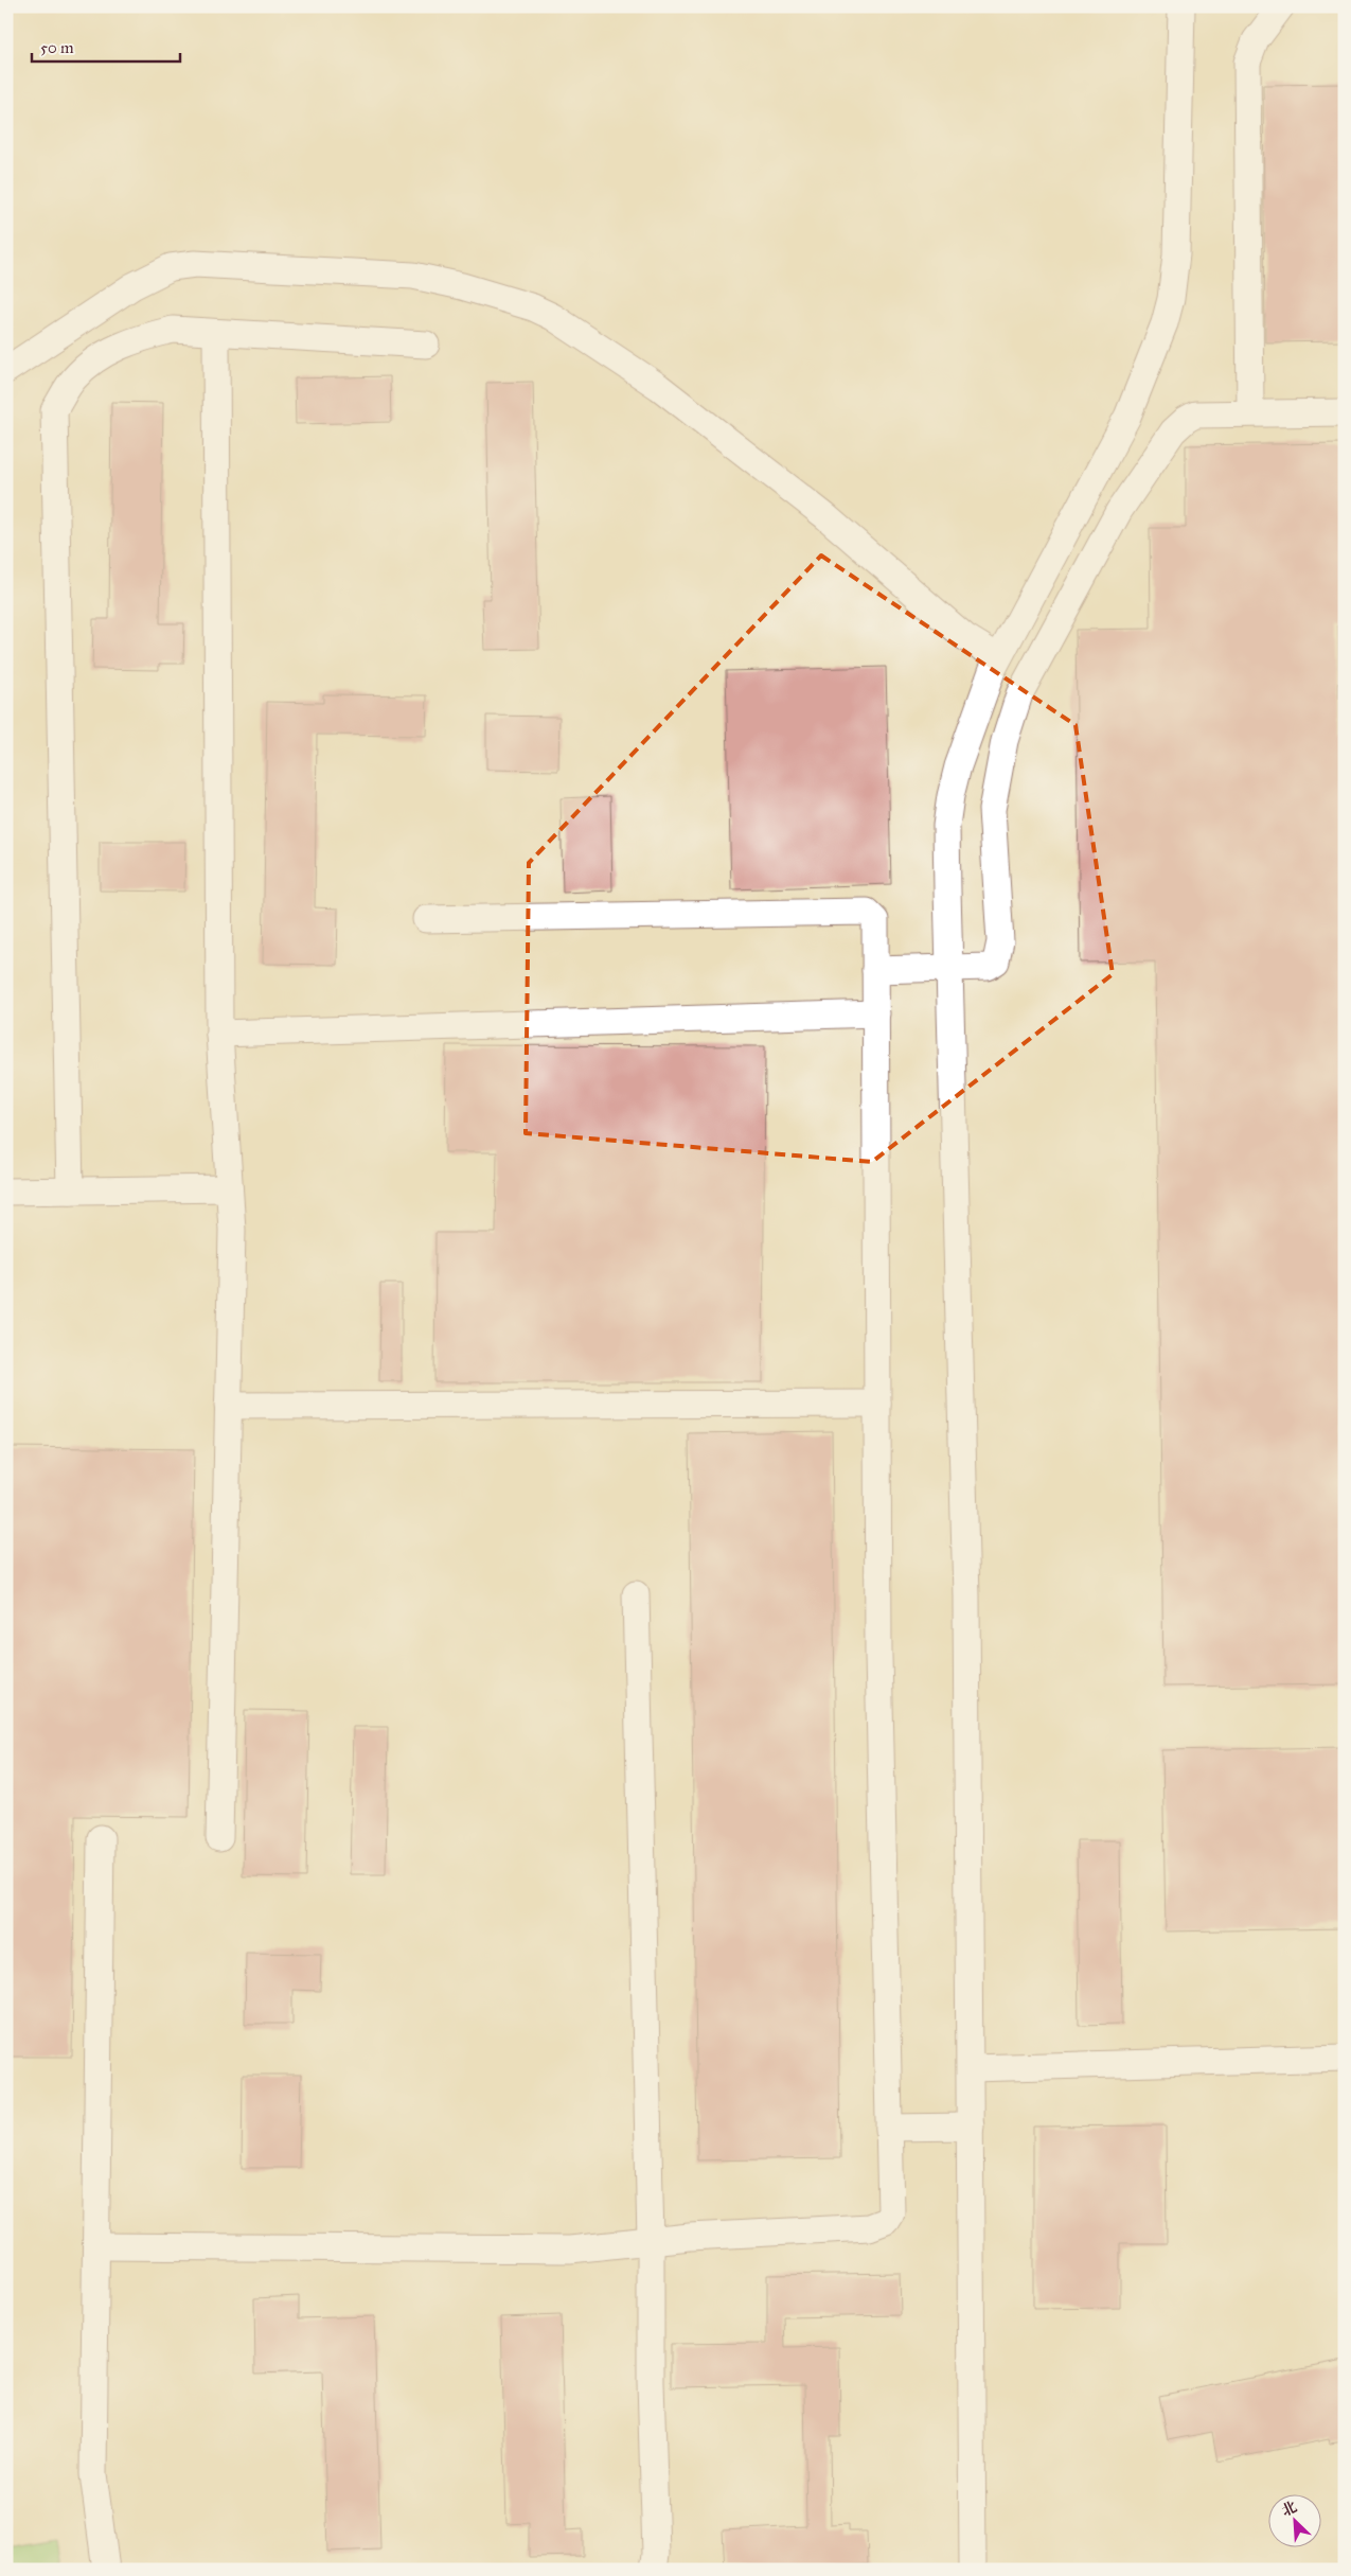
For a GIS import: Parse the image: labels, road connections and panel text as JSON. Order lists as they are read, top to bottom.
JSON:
{
  "scale_bar": "50 m",
  "north": "top left"
}
